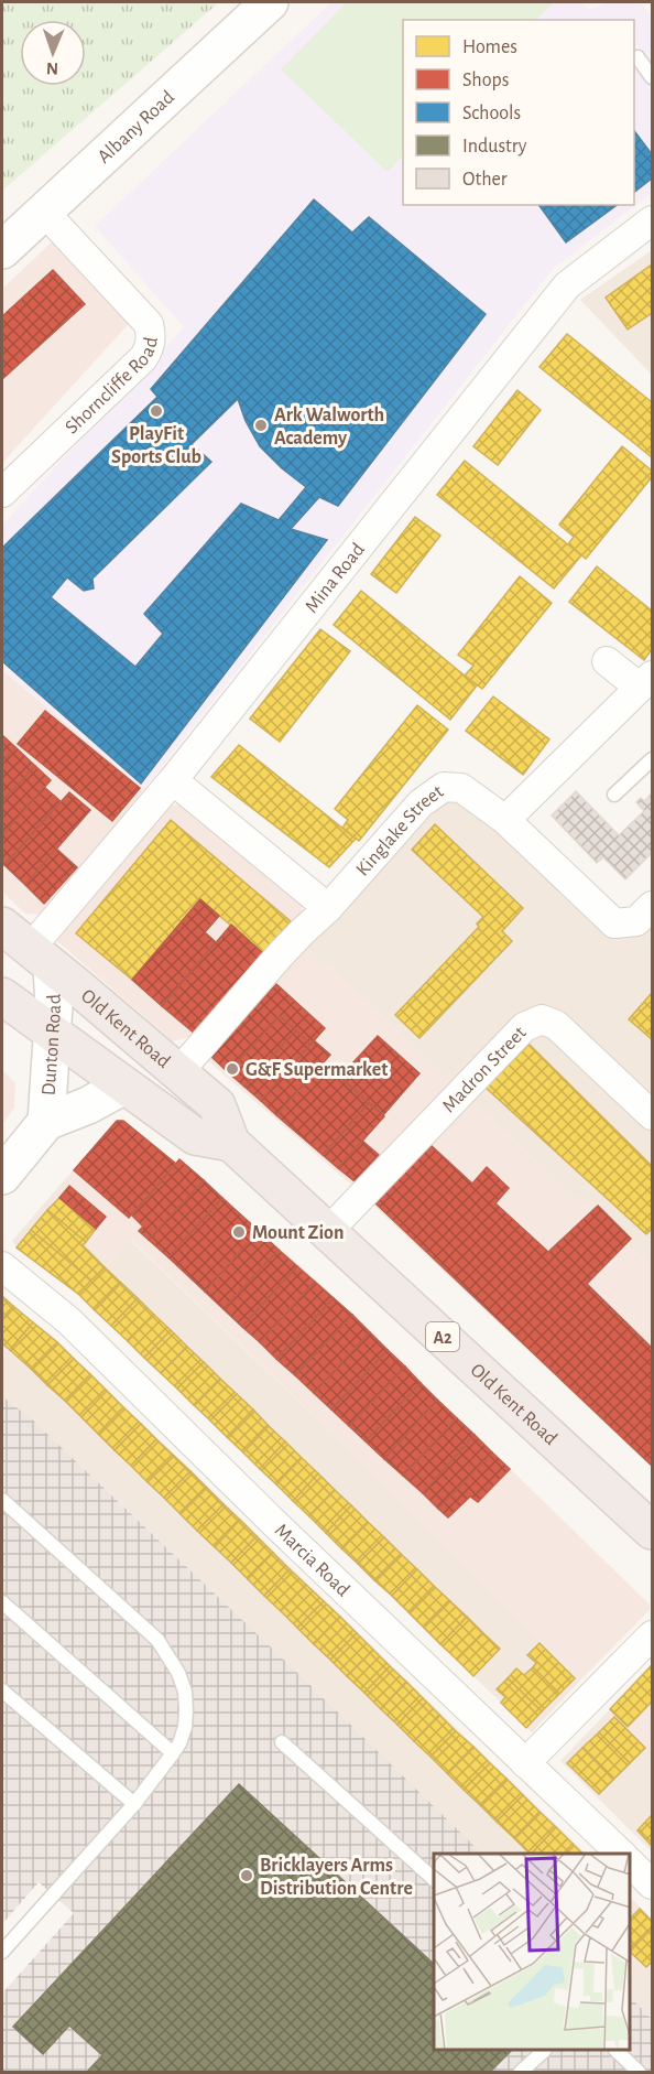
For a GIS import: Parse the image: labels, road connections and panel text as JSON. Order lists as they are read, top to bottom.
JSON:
{
  "streets": {
    "highway": ["Old Kent Road", "A2"],
    "main road": ["Albany Road", "Dunton Road"],
    "street": [
      "Shorncliffe Road",
      "Mina Road",
      "Kinglake Street",
      "Madron Street",
      "Marcia Road"
    ]
  },
  "crossings": [
    ["Albany Road", "Shorncliffe Road"],
    ["Mina Road", "Old Kent Road"],
    ["Mina Road", "Dunton Road"],
    ["Kinglake Street", "Old Kent Road"],
    ["Old Kent Road", "Dunton Road"],
    ["Old Kent Road", "Madron Street"]
  ],
  "places": [
    "PlayFit Sports Club",
    "Ark Walworth Academy",
    "G&F Supermarket",
    "Mount Zion",
    "Bricklayers Arms Distribution Centre"
  ],
  "legend": [
    "Homes",
    "Shops",
    "Schools",
    "Industry",
    "Other"
  ],
  "north": "bottom"
}
